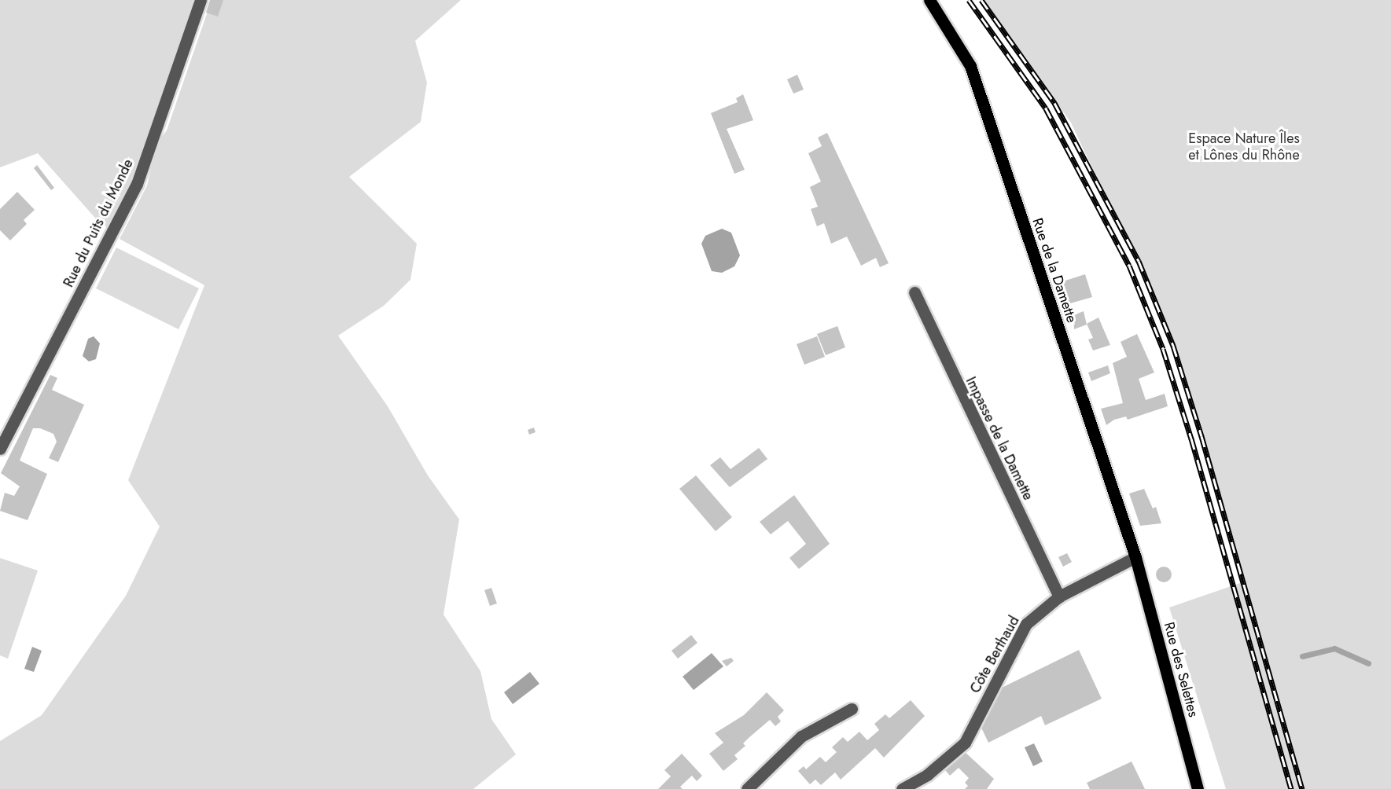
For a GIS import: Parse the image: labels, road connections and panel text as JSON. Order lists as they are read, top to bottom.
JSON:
{
  "streets": {
    "main road": ["Rue de la Damette", "Rue des Selettes"],
    "street": ["Rue du Puits du Monde", "Impasse de la Damette", "Côte Berthaud"]
  },
  "crossings": [
    ["Rue de la Damette", "Côte Berthaud"],
    ["Rue de la Damette", "Rue des Selettes"],
    ["Impasse de la Damette", "Côte Berthaud"],
    ["Côte Berthaud", "Rue des Selettes"]
  ],
  "parks": ["Espace Nature Îles et Lônes du Rhône"]
}
